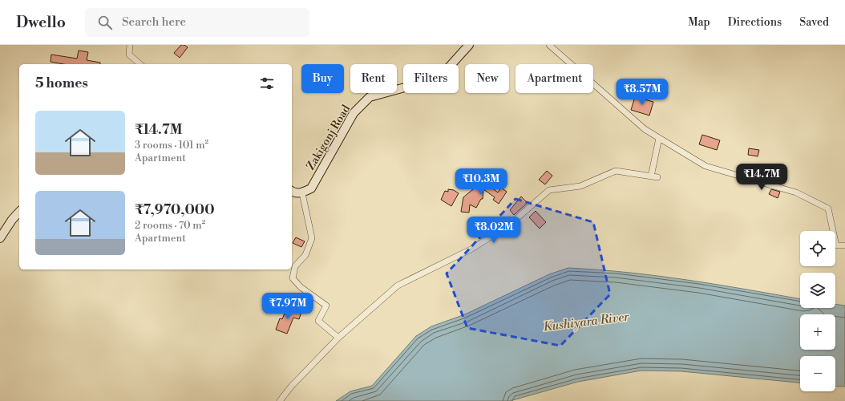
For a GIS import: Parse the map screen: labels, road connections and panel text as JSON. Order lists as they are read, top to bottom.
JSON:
{
  "streets": {
    "main road": ["Zakigonj Road"]
  },
  "water": ["Kushiyara River"],
  "page": {
    "header": "Dwello",
    "search": "Search here",
    "nav": ["Map", "Directions", "Saved"],
    "chip": [
      "Buy",
      "Rent",
      "Filters",
      "New",
      "Apartment"
    ],
    "heading": "5 homes",
    "price": [
      "₹8.57M",
      "₹14.7M",
      "₹10.3M",
      "₹8.02M",
      "₹7.97M"
    ],
    "list": [
      {
        "name": "₹14.7M",
        "note": "3 rooms · 101 m² · Apartment"
      },
      {
        "name": "₹7,970,000",
        "note": "2 rooms · 70 m² · Apartment"
      }
    ],
    "map_buttons": ["+", "−"]
  }
}
